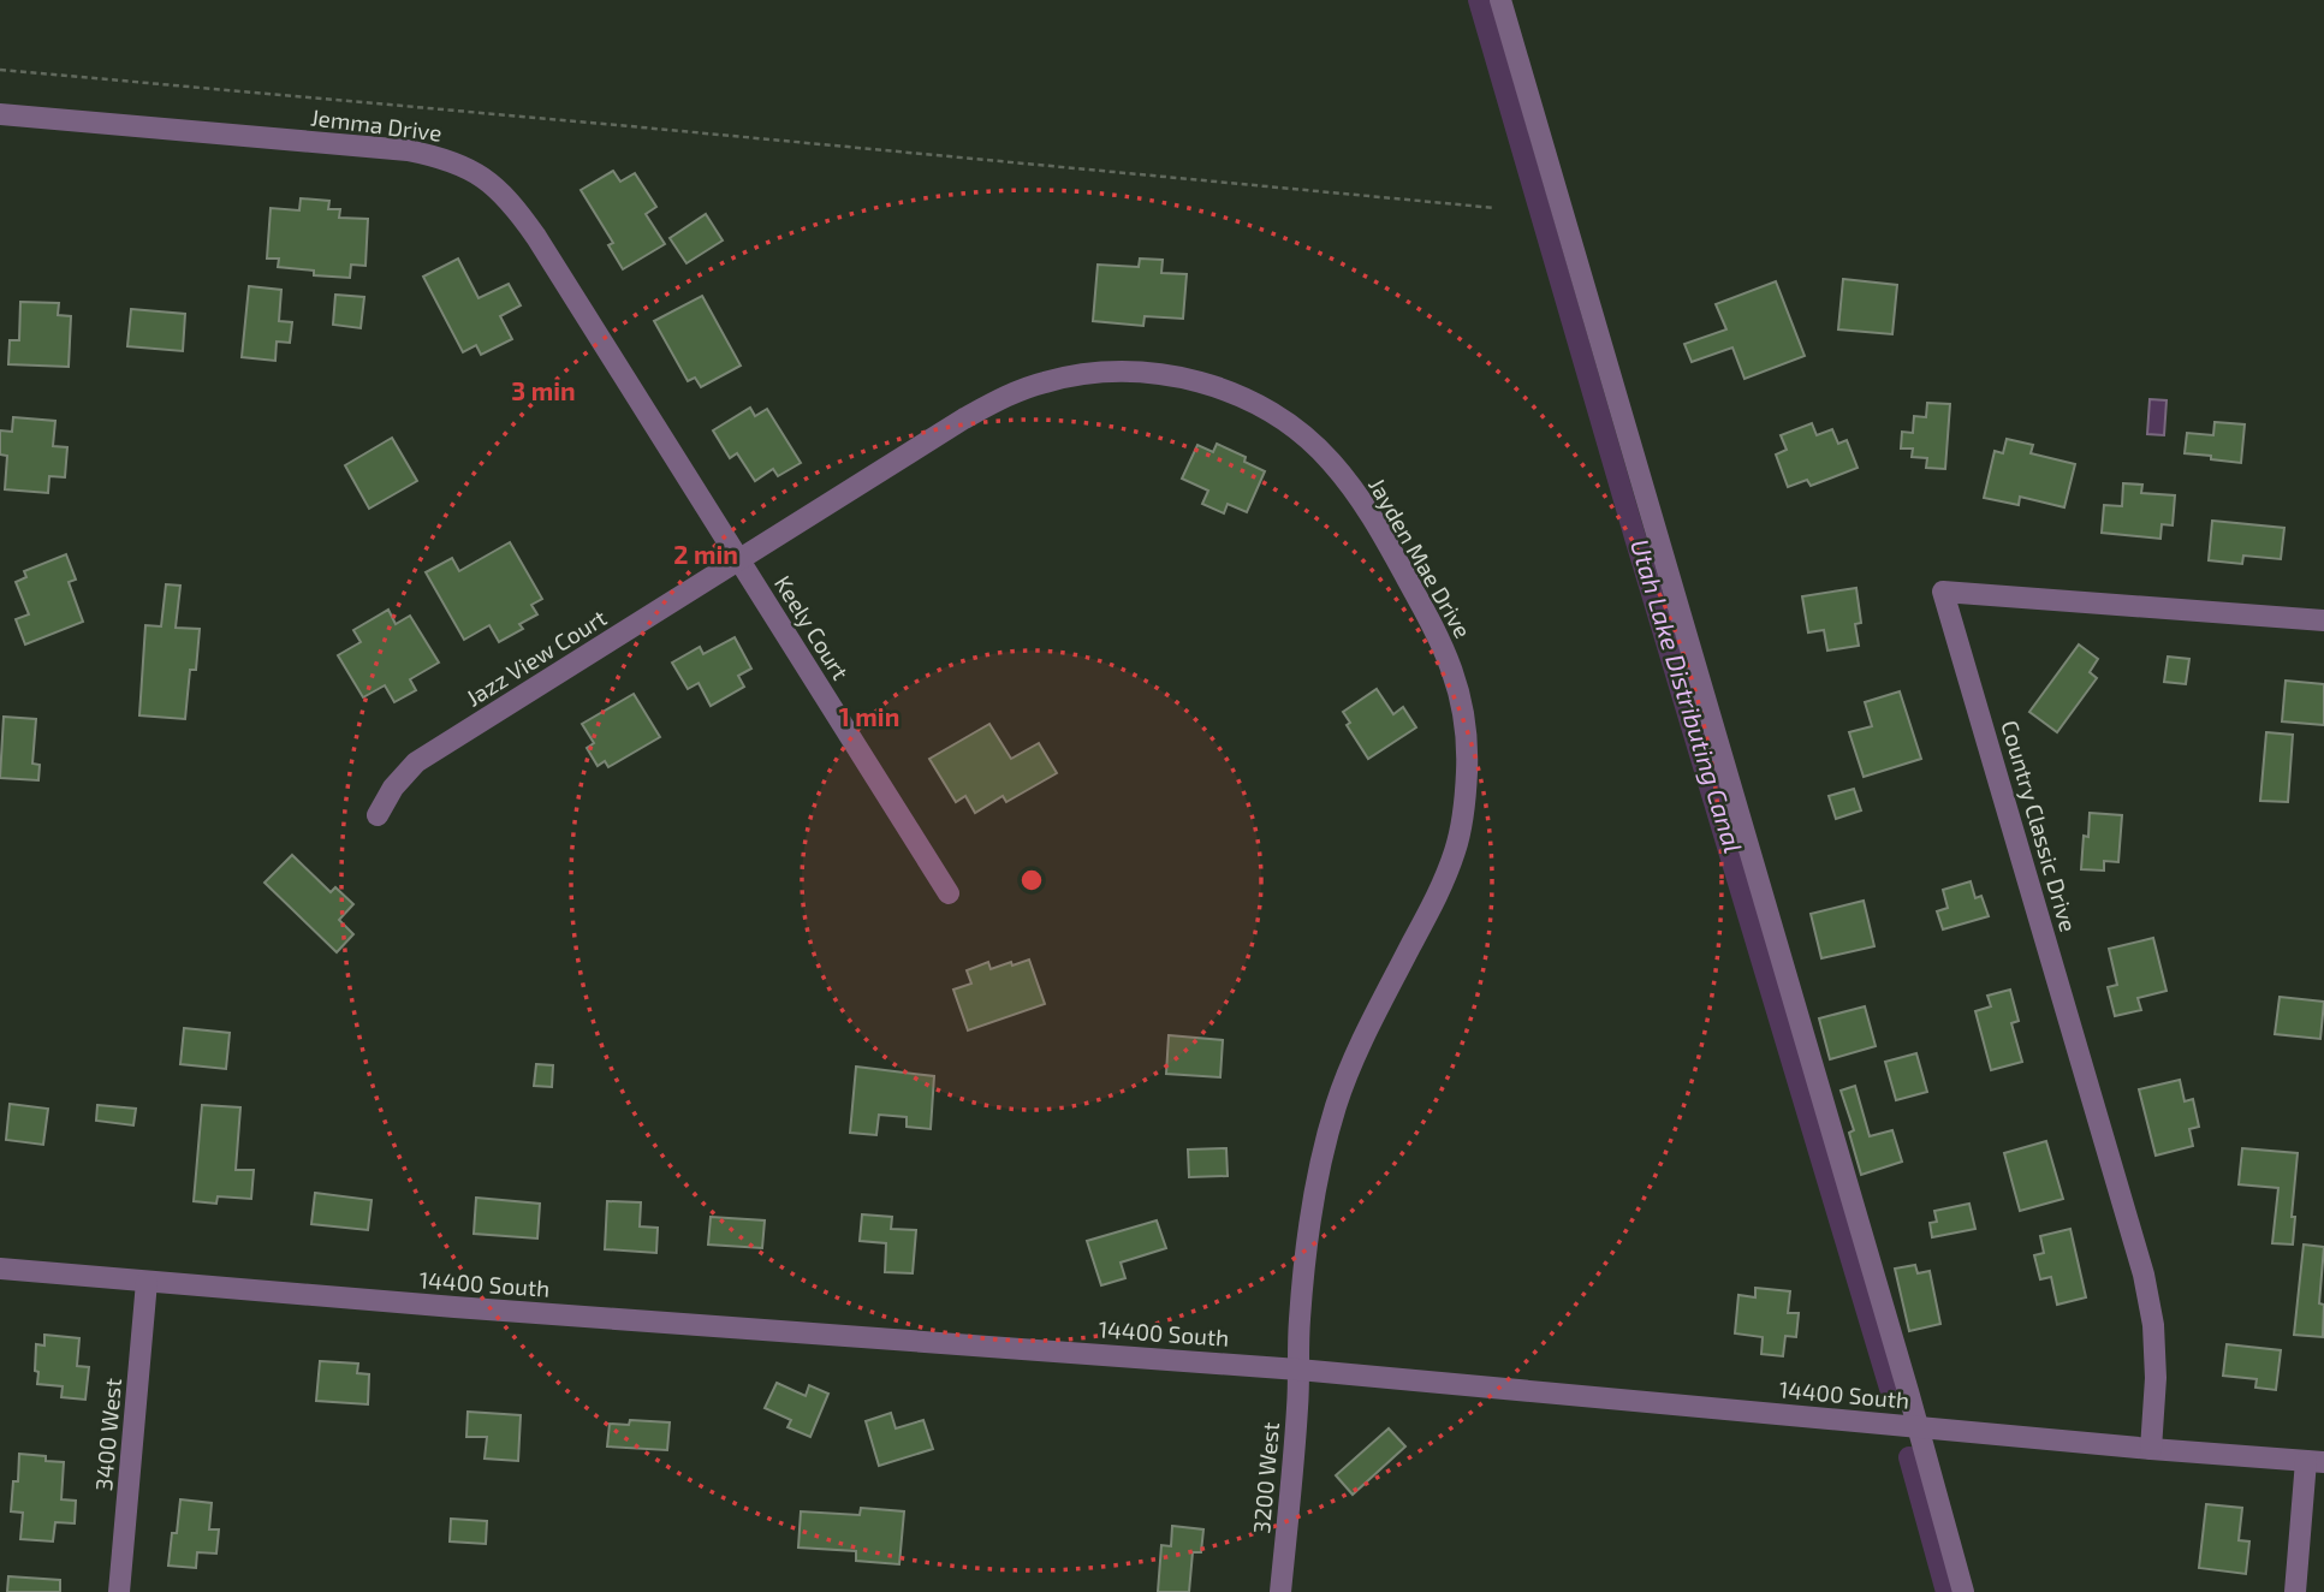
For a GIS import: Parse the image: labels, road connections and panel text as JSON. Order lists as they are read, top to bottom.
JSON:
{
  "streets": {
    "street": [
      "Jemma Drive",
      "Jayden Mae Drive",
      "Keely Court",
      "Jazz View Court",
      "Country Classic Drive",
      "14400 South",
      "3400 West",
      "3200 West"
    ]
  },
  "crossings": [
    ["Jemma Drive", "Jayden Mae Drive"],
    ["Jemma Drive", "Keely Court"],
    ["Jemma Drive", "Jazz View Court"],
    ["Jayden Mae Drive", "Keely Court"],
    ["Jayden Mae Drive", "Jazz View Court"],
    ["Jayden Mae Drive", "14400 South"],
    ["Jayden Mae Drive", "3200 West"],
    ["Keely Court", "Jazz View Court"],
    ["Country Classic Drive", "14400 South"],
    ["14400 South", "3400 West"],
    ["14400 South", "3200 West"]
  ],
  "water": ["Utah Lake Distributing Canal"],
  "rings": ["3 min", "2 min", "1 min"]
}
